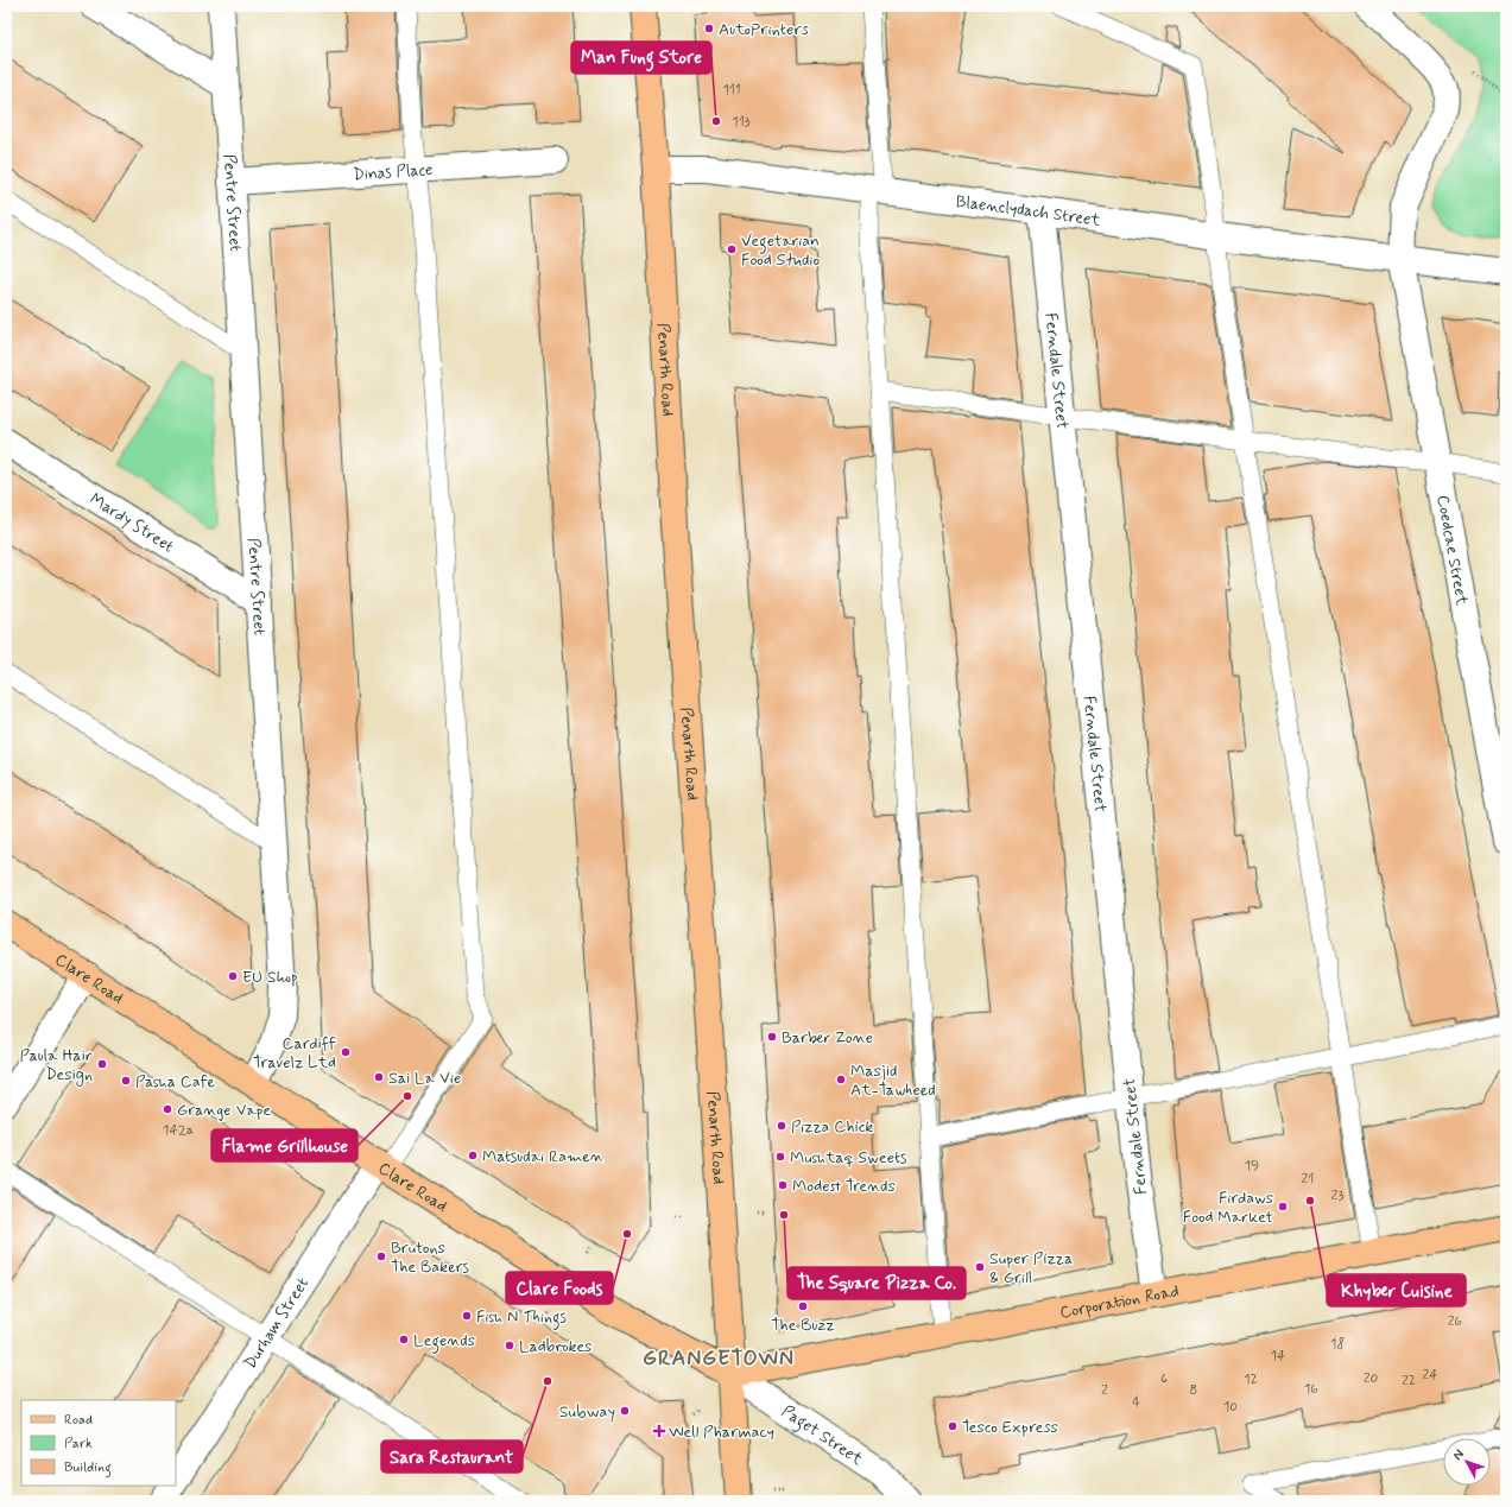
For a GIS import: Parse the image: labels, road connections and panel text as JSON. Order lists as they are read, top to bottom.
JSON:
{
  "streets": {
    "main road": ["Penarth Road", "Clare Road", "Corporation Road"],
    "street": [
      "Dinas Place",
      "Pentre Street",
      "Blaenclydach Street",
      "Ferndale Street",
      "Mardy Street",
      "Coedcae Street",
      "Durham Street",
      "Paget Street"
    ]
  },
  "crossings": [
    ["Dinas Place", "Pentre Street"],
    ["Pentre Street", "Mardy Street"],
    ["Pentre Street", "Clare Road"],
    ["Blaenclydach Street", "Penarth Road"],
    ["Blaenclydach Street", "Ferndale Street"],
    ["Blaenclydach Street", "Coedcae Street"],
    ["Penarth Road", "Clare Road"],
    ["Penarth Road", "Corporation Road"],
    ["Penarth Road", "Paget Street"],
    ["Ferndale Street", "Corporation Road"],
    ["Clare Road", "Corporation Road"],
    ["Clare Road", "Durham Street"],
    ["Clare Road", "Paget Street"],
    ["Corporation Road", "Paget Street"]
  ],
  "districts": ["GRANGETOWN"],
  "places": {
    "other": [
      "AutoPrinters",
      "Man Fung Store",
      "Vegetarian Food Studio",
      "EU Shop",
      "Barber Zone",
      "Cardiff Travelz Ltd",
      "Paula Hair Design",
      "Sai La Vie",
      "Masjid At-Tawheed",
      "Pasha Cafe",
      "Flame Grillhouse",
      "Grange Vape",
      "Pizza Chick",
      "Matsudai Ramen",
      "Mushtaq Sweets",
      "Modest Trends",
      "Khyber Cuisine",
      "Firdaws Food Market",
      "The Square Pizza Co.",
      "Clare Foods",
      "Brutons The Bakers",
      "Super Pizza & Grill",
      "The Buzz",
      "Fish N Things",
      "Legends",
      "Ladbrokes",
      "Sara Restaurant",
      "Subway",
      "Tesco Express"
    ],
    "health": ["Well Pharmacy"]
  },
  "house_numbers": [
    "111",
    "113",
    "142a",
    "19",
    "21",
    "23",
    "26",
    "18",
    "14",
    "24",
    "6",
    "20",
    "12",
    "22",
    "16",
    "2",
    "8",
    "4",
    "10"
  ],
  "legend": ["Road", "Park", "Building"],
  "north": "top left"
}
